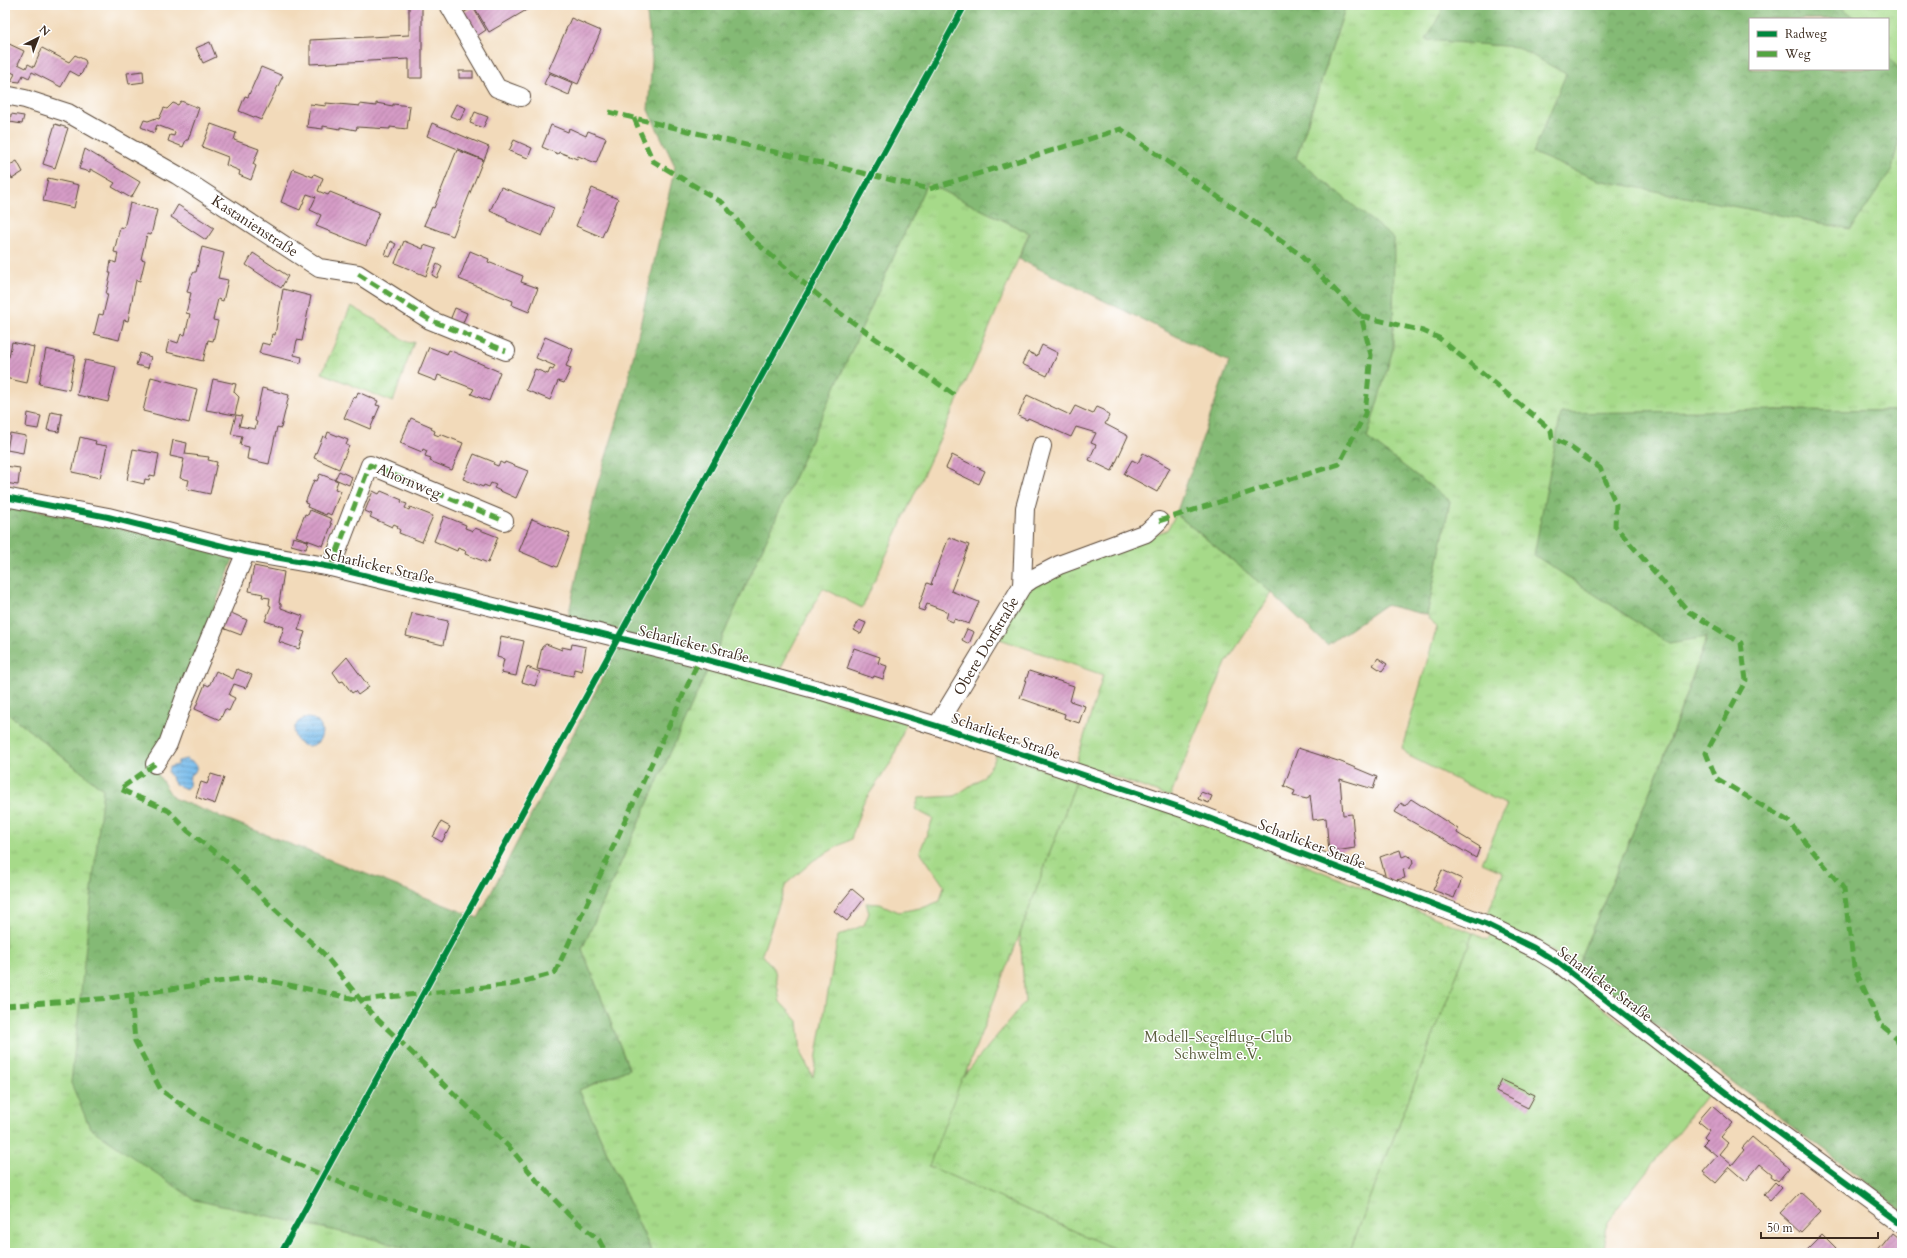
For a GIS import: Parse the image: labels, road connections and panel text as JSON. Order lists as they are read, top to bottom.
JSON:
{
  "streets": {
    "street": [
      "Kastanienstraße",
      "Ahornweg",
      "Scharlicker Straße",
      "Obere Dorfstraße"
    ]
  },
  "crossings": [
    ["Ahornweg", "Scharlicker Straße"],
    ["Scharlicker Straße", "Obere Dorfstraße"]
  ],
  "parks": ["Modell-Segelflug-Club Schwelm e.V."],
  "legend": ["Radweg", "Weg"],
  "scale_bar": "50 m",
  "north": "top right"
}
